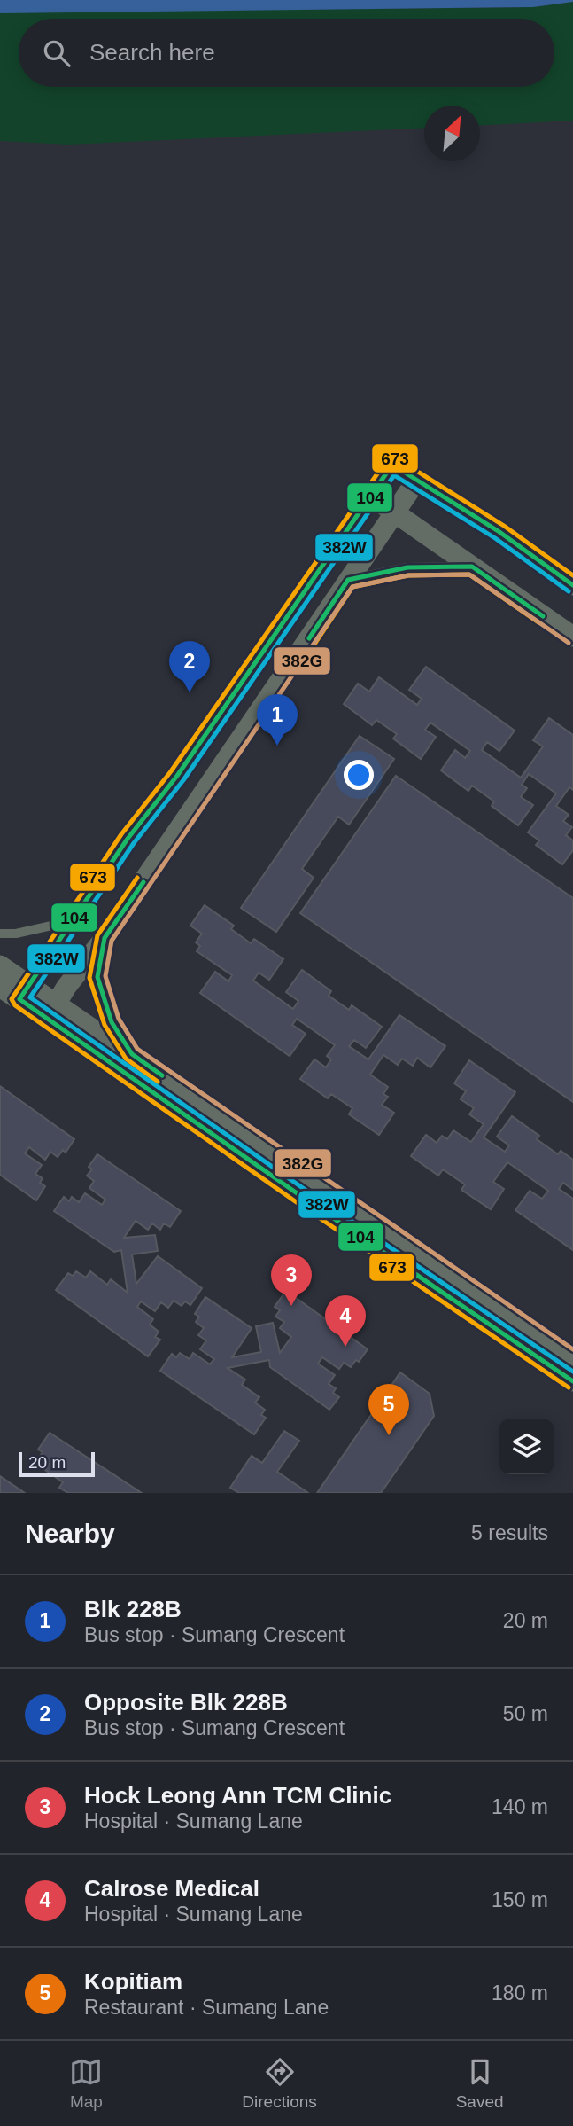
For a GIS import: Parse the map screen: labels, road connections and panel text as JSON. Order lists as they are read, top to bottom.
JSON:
{
  "lines": [
    "transit line 673",
    "transit line 104",
    "transit line 382W",
    "transit line 382G"
  ],
  "scale_bar": "20 m",
  "north": "top right",
  "page": {
    "search": "Search here",
    "pins": [
      "2",
      "1",
      "3",
      "4",
      "5"
    ],
    "scale": "20 m",
    "heading": ["Nearby", "5 results"],
    "list": [
      {
        "mark": "1",
        "name": "Blk 228B",
        "note": "Bus stop · Sumang Crescent",
        "value": "20 m"
      },
      {
        "mark": "2",
        "name": "Opposite Blk 228B",
        "note": "Bus stop · Sumang Crescent",
        "value": "50 m"
      },
      {
        "mark": "3",
        "name": "Hock Leong Ann TCM Clinic",
        "note": "Hospital · Sumang Lane",
        "value": "140 m"
      },
      {
        "mark": "4",
        "name": "Calrose Medical",
        "note": "Hospital · Sumang Lane",
        "value": "150 m"
      },
      {
        "mark": "5",
        "name": "Kopitiam",
        "note": "Restaurant · Sumang Lane",
        "value": "180 m"
      }
    ],
    "nav": ["Map", "Directions", "Saved"]
  }
}
